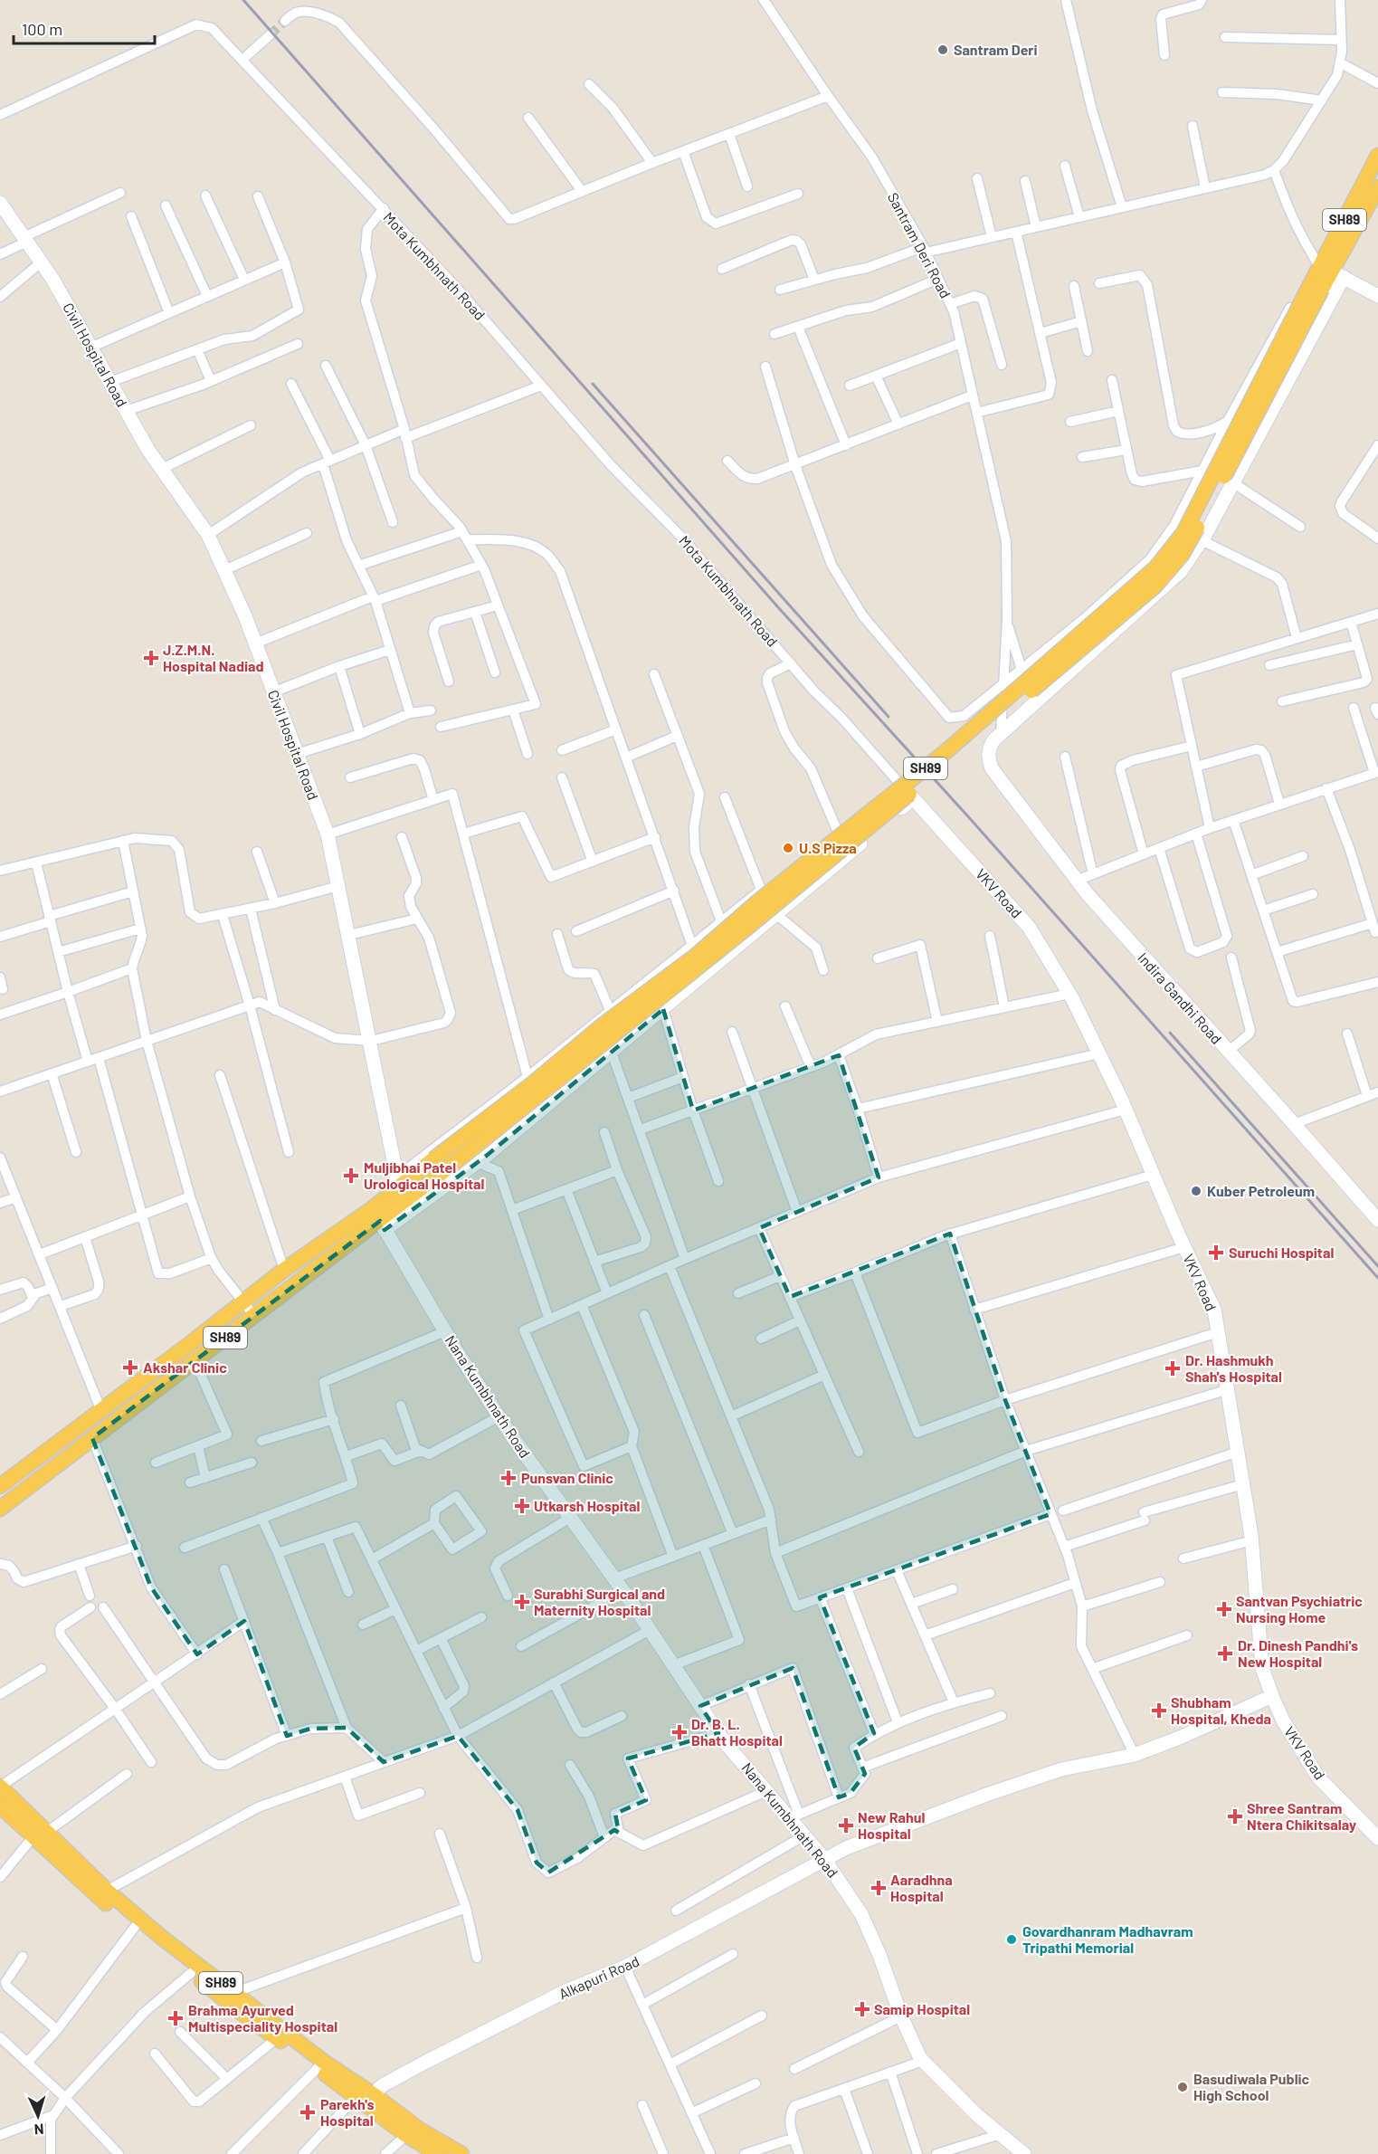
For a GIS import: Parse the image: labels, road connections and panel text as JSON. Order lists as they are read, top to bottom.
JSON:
{
  "streets": {
    "main road": ["SH89"],
    "street": [
      "Santram Deri Road",
      "Mota Kumbhnath Road",
      "Civil Hospital Road",
      "VKV Road",
      "Indira Gandhi Road",
      "Nana Kumbhnath Road",
      "Alkapuri Road"
    ]
  },
  "crossings": [
    ["SH89", "Civil Hospital Road"],
    ["SH89", "Nana Kumbhnath Road"],
    ["SH89", "Alkapuri Road"],
    ["Santram Deri Road", "Indira Gandhi Road"],
    ["Mota Kumbhnath Road", "VKV Road"],
    ["VKV Road", "Alkapuri Road"],
    ["Nana Kumbhnath Road", "Alkapuri Road"]
  ],
  "places": {
    "other": [
      "Santram Deri",
      "U.S Pizza",
      "Kuber Petroleum",
      "Govardhanram Madhavram Tripathi Memorial",
      "Basudiwala Public High School"
    ],
    "health": [
      "J.Z.M.N. Hospital Nadiad",
      "Muljibhai Patel Urological Hospital",
      "Suruchi Hospital",
      "Akshar Clinic",
      "Dr. Hashmukh Shah's Hospital",
      "Punsvan Clinic",
      "Utkarsh Hospital",
      "Surabhi Surgical and Maternity Hospital",
      "Santvan Psychiatric Nursing Home",
      "Dr. Dinesh Pandhi's New Hospital",
      "Shubham Hospital, Kheda",
      "Dr. B. L. Bhatt Hospital",
      "Shree Santram Ntera Chikitsalay",
      "New Rahul Hospital",
      "Aaradhna Hospital",
      "Samip Hospital",
      "Brahma Ayurved Multispeciality Hospital",
      "Parekh's Hospital"
    ]
  },
  "scale_bar": "100 m",
  "north": "bottom"
}
